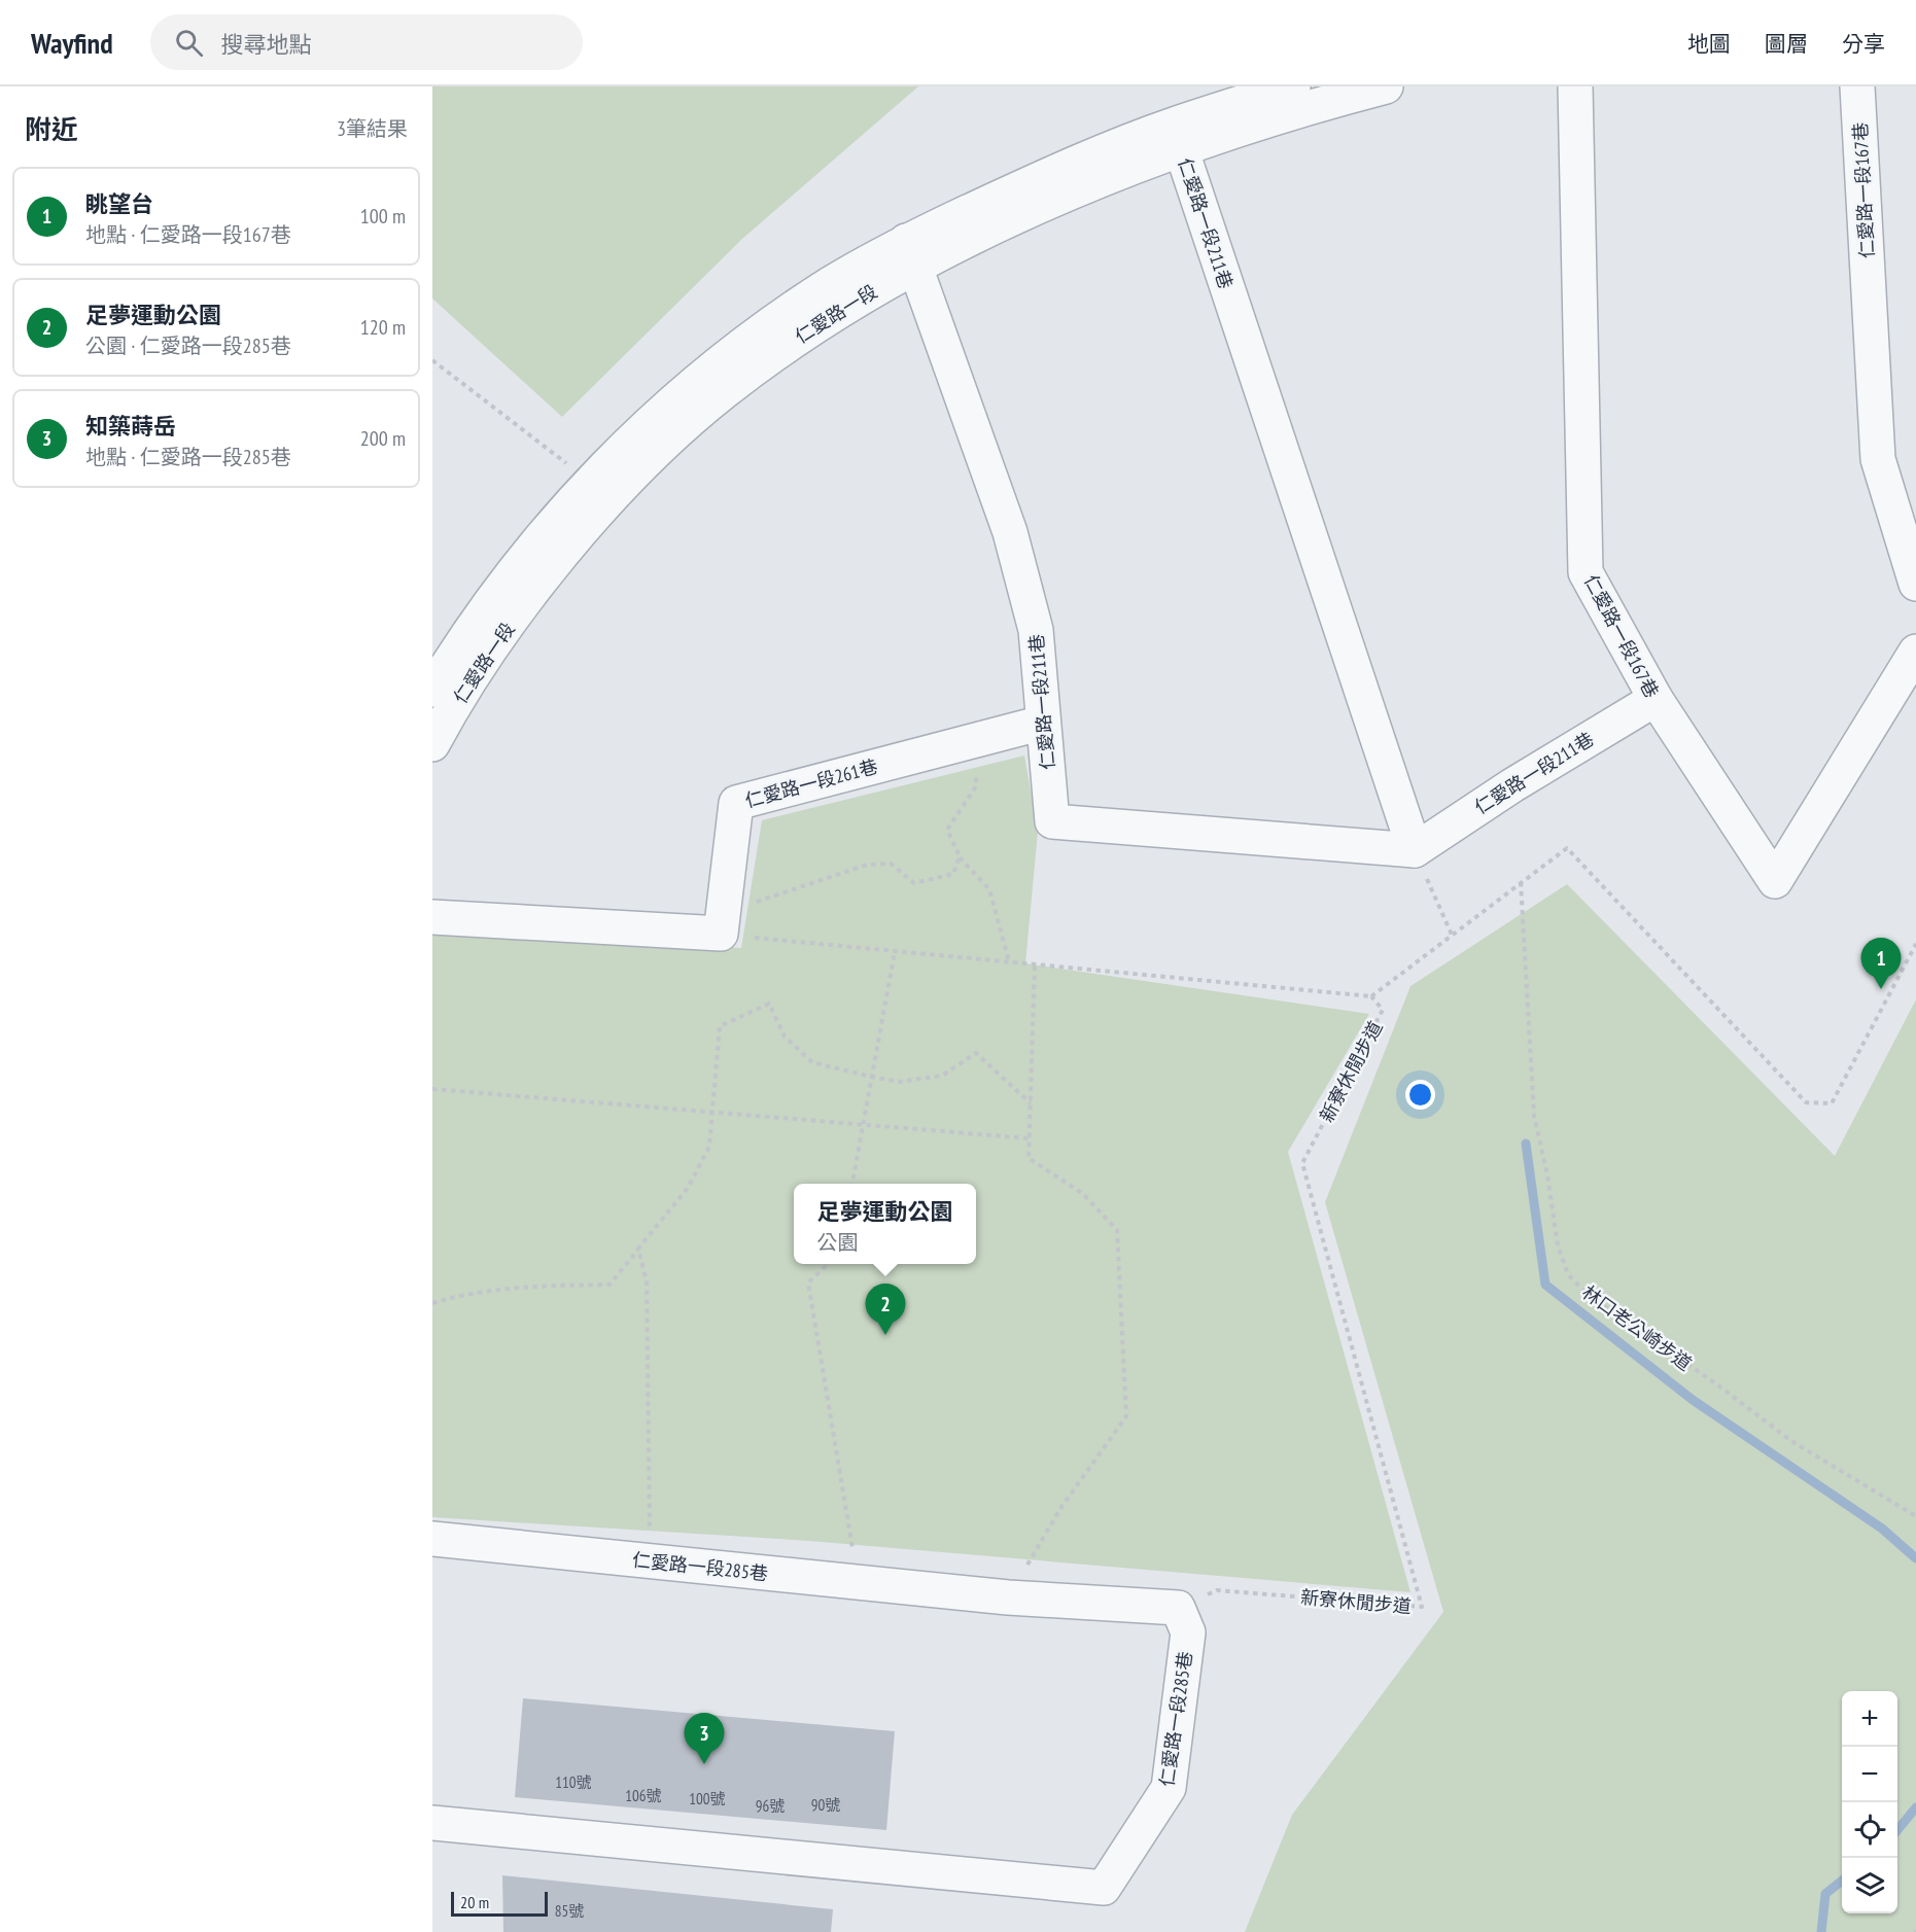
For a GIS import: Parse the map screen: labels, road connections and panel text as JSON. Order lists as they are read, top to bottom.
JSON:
{
  "streets": {
    "street": [
      "仁愛路一段167巷",
      "仁愛路一段211巷",
      "仁愛路一段",
      "仁愛路一段261巷",
      "仁愛路一段285巷"
    ],
    "path": ["新寮休閒步道", "林口老公崎步道"]
  },
  "crossings": [
    ["仁愛路一段167巷", "仁愛路一段211巷"],
    ["仁愛路一段211巷", "仁愛路一段"],
    ["仁愛路一段211巷", "仁愛路一段261巷"],
    ["新寮休閒步道", "林口老公崎步道"],
    ["新寮休閒步道", "仁愛路一段285巷"]
  ],
  "house_numbers": [
    "110號",
    "106號",
    "100號",
    "90號",
    "96號",
    "85號"
  ],
  "scale_bar": "20 m",
  "page": {
    "header": "Wayfind",
    "search": "搜尋地點",
    "nav": ["地圖", "圖層", "分享"],
    "heading": ["附近", "3筆結果"],
    "list": [
      {
        "mark": "1",
        "name": "眺望台",
        "note": "地點 · 仁愛路一段167巷",
        "value": "100 m"
      },
      {
        "mark": "2",
        "name": "足夢運動公園",
        "note": "公園 · 仁愛路一段285巷",
        "value": "120 m"
      },
      {
        "mark": "3",
        "name": "知築蒔岳",
        "note": "地點 · 仁愛路一段285巷",
        "value": "200 m"
      }
    ],
    "pins": ["1", "2", "3"],
    "popup": ["足夢運動公園", "公園"],
    "map_buttons": ["+", "−"],
    "scale": "20 m"
  }
}
